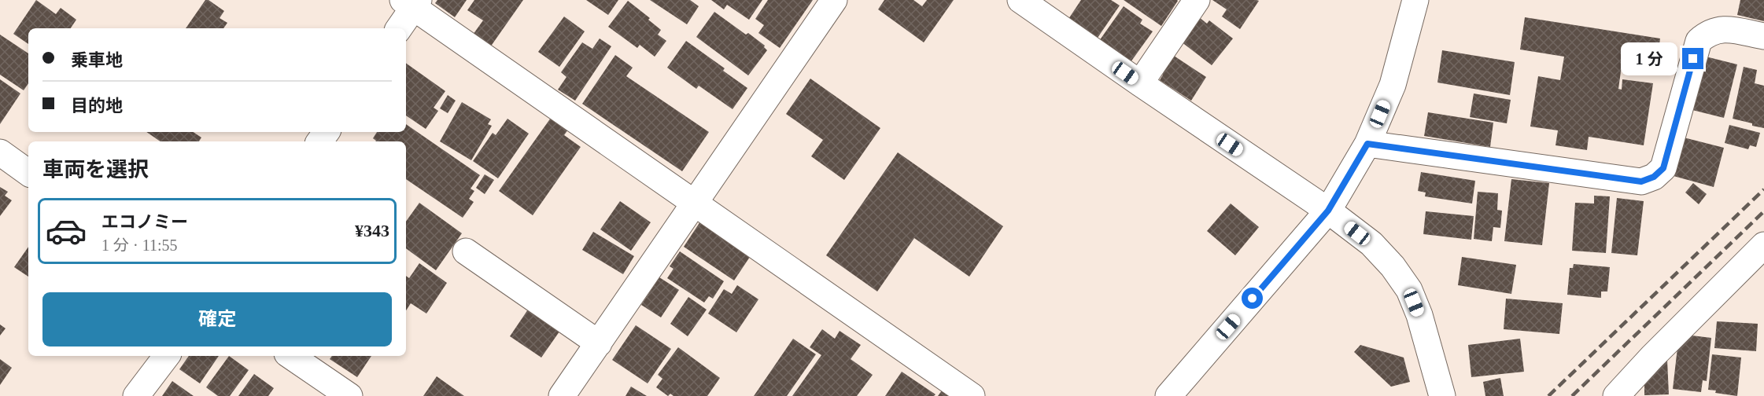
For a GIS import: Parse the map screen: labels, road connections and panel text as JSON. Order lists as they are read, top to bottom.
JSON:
{
  "page": {
    "banner": ["乗車地", "目的地"],
    "bubble": "1 分",
    "heading": "車両を選択",
    "list": [
      {
        "name": "エコノミー",
        "note": "1 分 · 11:55",
        "value": "¥343"
      }
    ],
    "buttons": "確定"
  }
}
